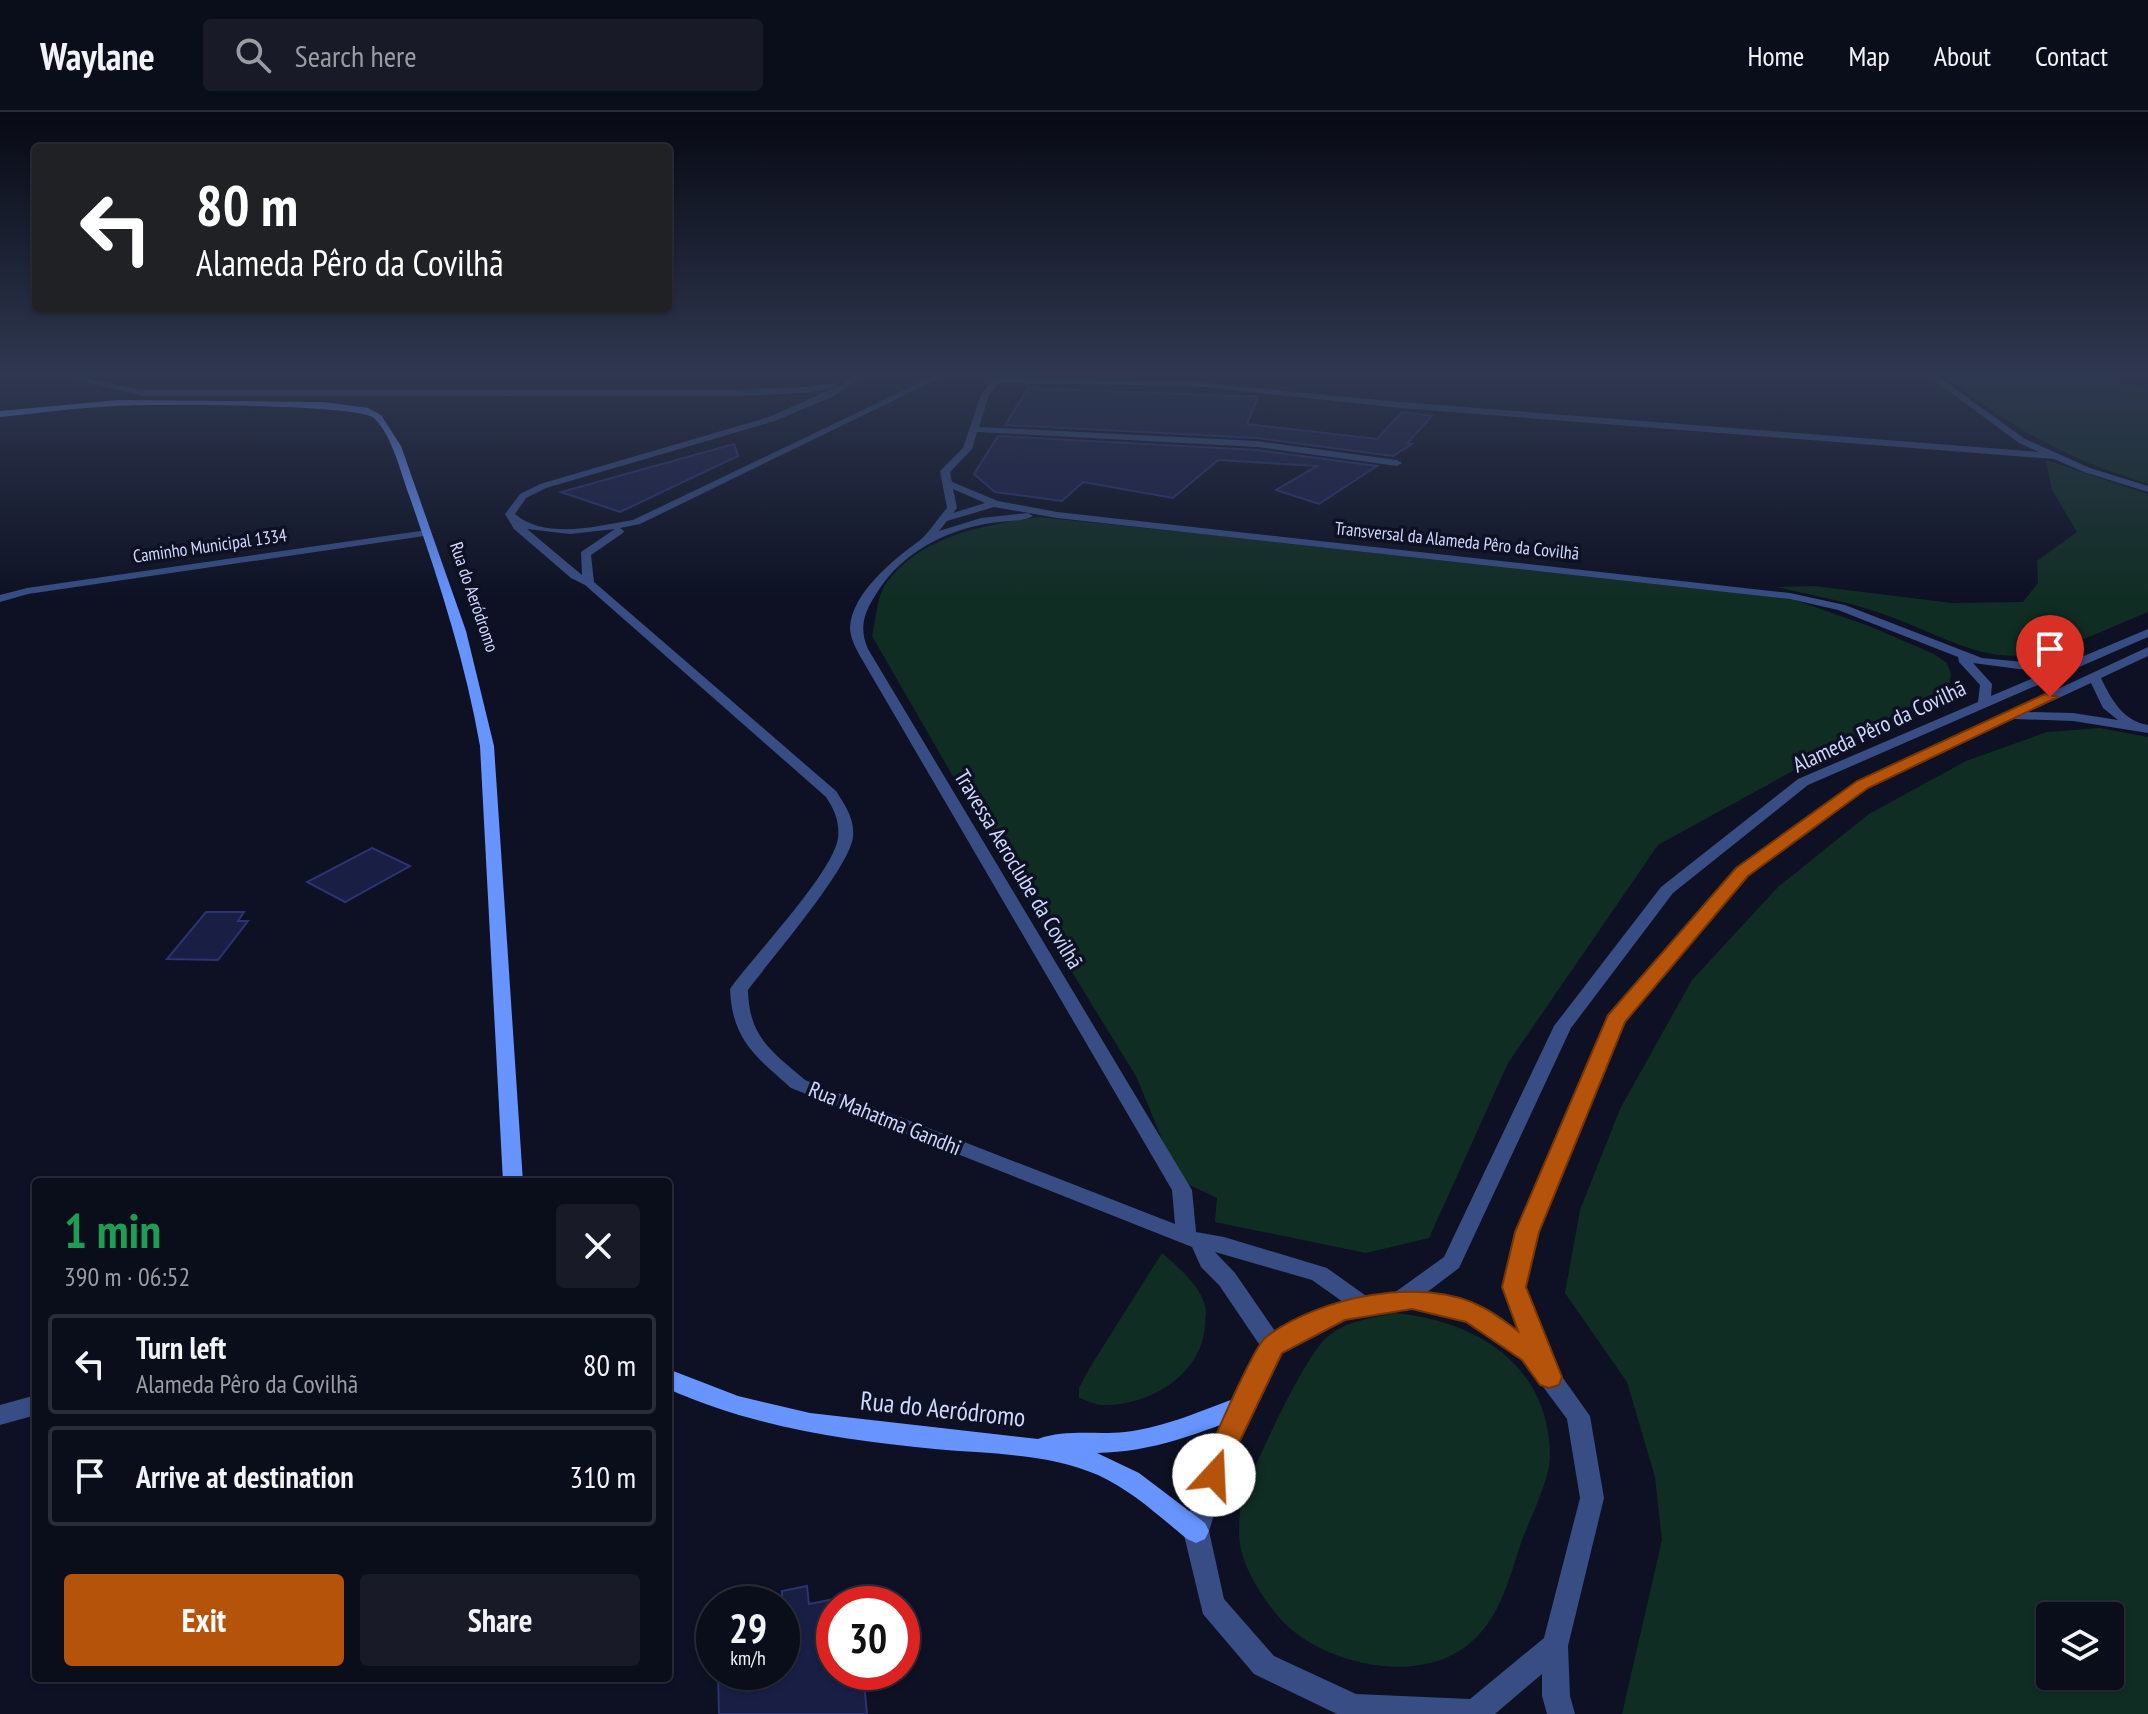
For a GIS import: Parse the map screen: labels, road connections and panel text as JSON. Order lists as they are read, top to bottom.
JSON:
{
  "streets": {
    "main road": ["Rua do Aeródromo"],
    "street": [
      "Transversal da Alameda Pêro da Covilhã",
      "Caminho Municipal 1334",
      "Alameda Pêro da Covilhã",
      "Travessa Aeroclube da Covilhã",
      "Rua Mahatma Gandhi"
    ]
  },
  "crossings": [
    ["Transversal da Alameda Pêro da Covilhã", "Alameda Pêro da Covilhã"],
    ["Transversal da Alameda Pêro da Covilhã", "Travessa Aeroclube da Covilhã"],
    ["Caminho Municipal 1334", "Rua do Aeródromo"],
    ["Travessa Aeroclube da Covilhã", "Rua Mahatma Gandhi"]
  ],
  "page": {
    "header": "Waylane",
    "search": "Search here",
    "nav": [
      "Home",
      "Map",
      "About",
      "Contact"
    ],
    "turn": ["80 m", "Alameda Pêro da Covilhã"],
    "heading": ["1 min", "390 m · 06:52"],
    "list": [
      {
        "name": "Turn left",
        "note": "Alameda Pêro da Covilhã",
        "value": "80 m"
      },
      {
        "name": "Arrive at destination",
        "value": "310 m"
      }
    ],
    "buttons": ["Exit", "Share"],
    "speed": "29 km/h",
    "limit": "30"
  }
}
